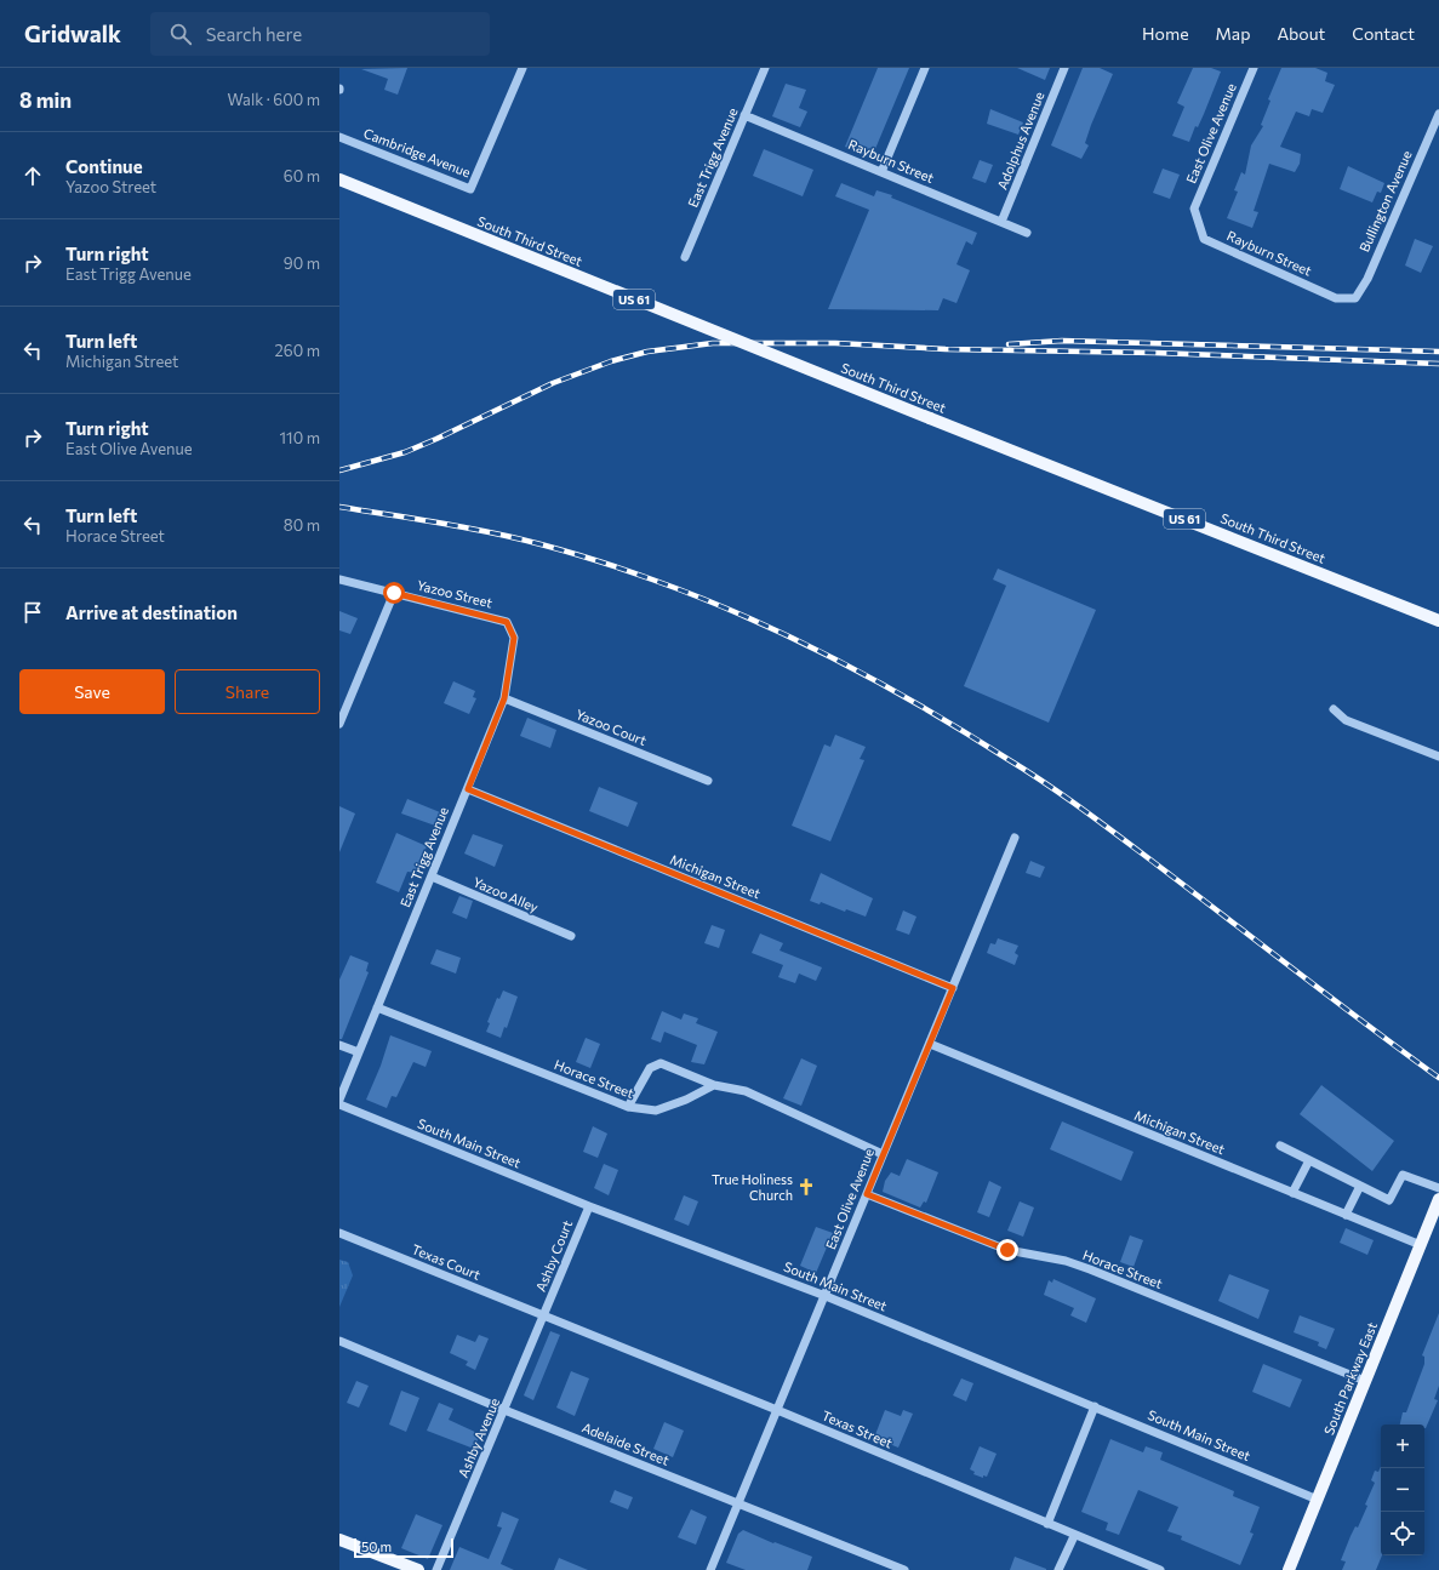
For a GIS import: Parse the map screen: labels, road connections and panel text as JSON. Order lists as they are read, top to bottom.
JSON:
{
  "streets": {
    "main road": ["South Third Street", "US 61", "South Parkway East"],
    "street": [
      "East Olive Avenue",
      "Adolphus Avenue",
      "Cambridge Avenue",
      "East Trigg Avenue",
      "Rayburn Street",
      "Bullington Avenue",
      "Yazoo Street",
      "Yazoo Court",
      "Michigan Street",
      "Yazoo Alley",
      "Horace Street",
      "South Main Street",
      "Ashby Court",
      "Texas Court",
      "Texas Street",
      "Ashby Avenue",
      "Adelaide Street"
    ]
  },
  "crossings": [
    ["East Olive Avenue", "Rayburn Street"],
    ["East Olive Avenue", "Michigan Street"],
    ["East Olive Avenue", "Horace Street"],
    ["East Olive Avenue", "South Main Street"],
    ["East Olive Avenue", "Texas Street"],
    ["East Olive Avenue", "Adelaide Street"],
    ["Adolphus Avenue", "Rayburn Street"],
    ["East Trigg Avenue", "Rayburn Street"],
    ["East Trigg Avenue", "Yazoo Street"],
    ["East Trigg Avenue", "Yazoo Court"],
    ["East Trigg Avenue", "Michigan Street"],
    ["East Trigg Avenue", "Yazoo Alley"],
    ["East Trigg Avenue", "Horace Street"],
    ["Rayburn Street", "Bullington Avenue"],
    ["Michigan Street", "South Parkway East"],
    ["Horace Street", "South Parkway East"],
    ["South Main Street", "Ashby Court"],
    ["South Main Street", "South Parkway East"],
    ["Ashby Court", "Texas Court"],
    ["Ashby Court", "Texas Street"],
    ["Ashby Court", "Ashby Avenue"],
    ["Texas Court", "Texas Street"],
    ["Texas Court", "Ashby Avenue"],
    ["Texas Street", "Ashby Avenue"],
    ["Ashby Avenue", "Adelaide Street"]
  ],
  "places": {
    "church": ["True Holiness Church"]
  },
  "scale_bar": "50 m",
  "page": {
    "header": "Gridwalk",
    "search": "Search here",
    "nav": [
      "Home",
      "Map",
      "About",
      "Contact"
    ],
    "heading": ["8 min", "Walk · 600 m"],
    "list": [
      ["Continue", "Yazoo Street", "60 m"],
      ["Turn right", "East Trigg Avenue", "90 m"],
      ["Turn left", "Michigan Street", "260 m"],
      ["Turn right", "East Olive Avenue", "110 m"],
      ["Turn left", "Horace Street", "80 m"],
      "Arrive at destination"
    ],
    "buttons": ["Save", "Share"],
    "map_buttons": ["+", "−"],
    "scale": "50 m"
  }
}
